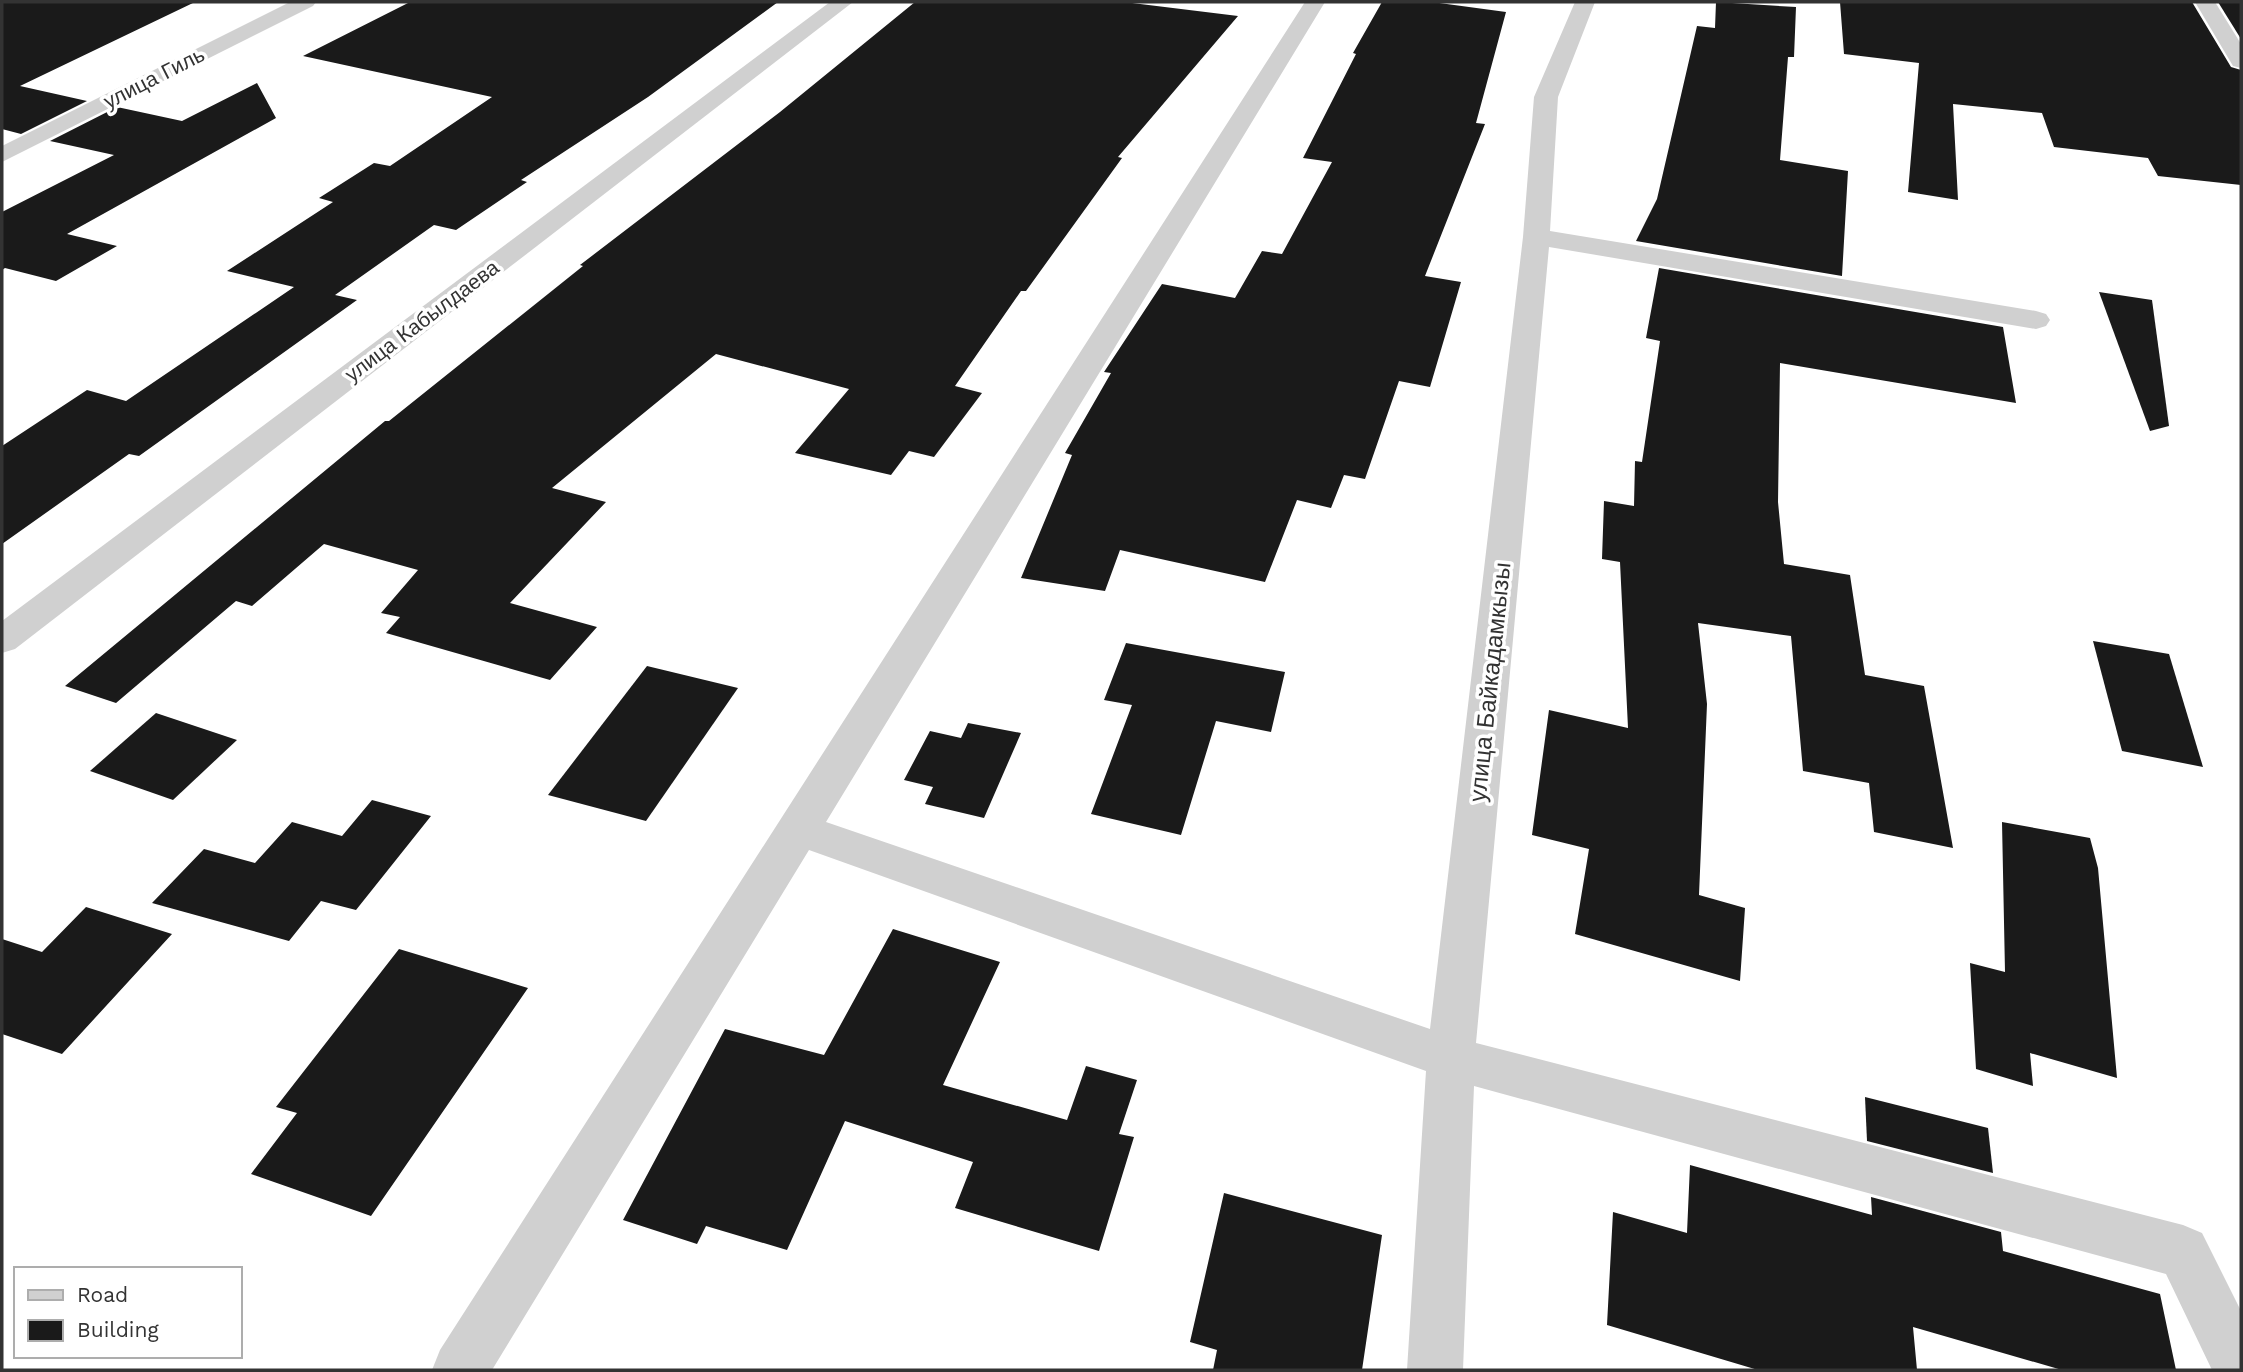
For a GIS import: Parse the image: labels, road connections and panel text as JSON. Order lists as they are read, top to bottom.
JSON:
{
  "streets": {
    "street": ["улица Гиль", "улица Кабылдаева", "улица Байкадамкызы"]
  },
  "legend": ["Road", "Building"]
}
